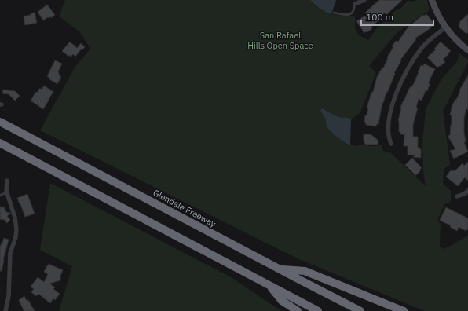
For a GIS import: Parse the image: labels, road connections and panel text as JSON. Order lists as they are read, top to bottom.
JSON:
{
  "streets": {
    "highway": ["Glendale Freeway"]
  },
  "parks": ["San Rafael Hills Open Space"],
  "scale_bar": "100 m"
}
